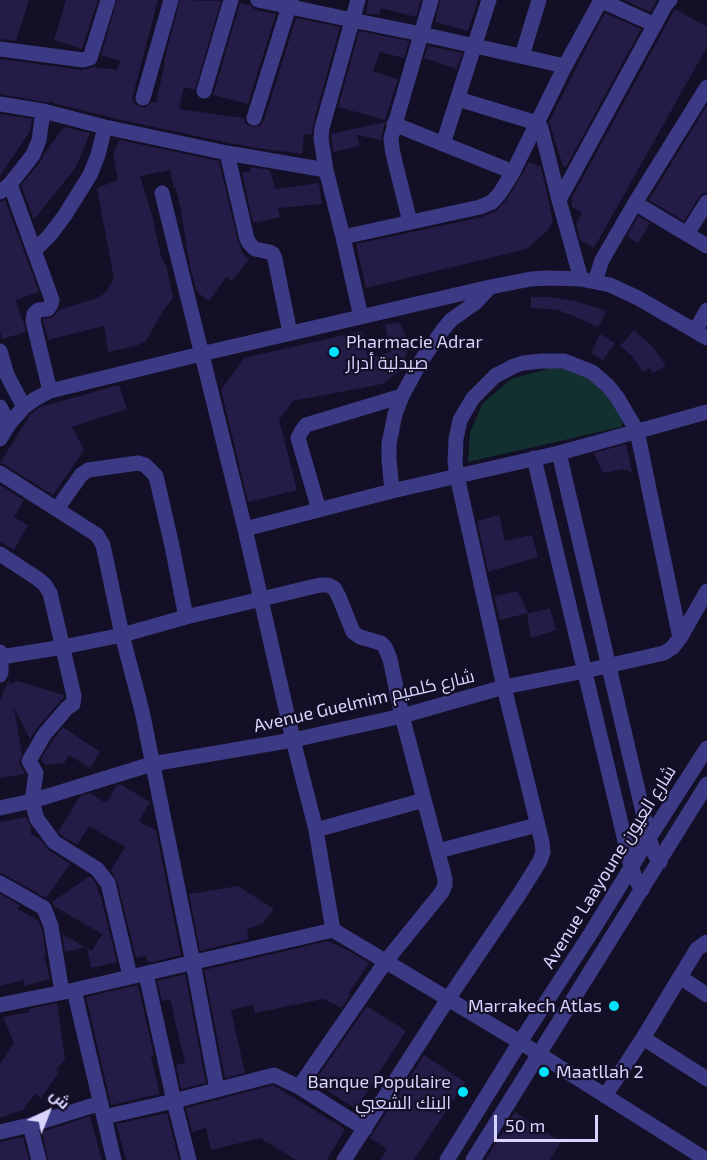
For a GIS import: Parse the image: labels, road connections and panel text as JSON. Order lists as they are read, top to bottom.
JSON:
{
  "streets": {
    "street": ["Avenue Guelmim شارع كلميم", "Avenue Laayoune شارع العيون"]
  },
  "places": [
    "Pharmacie Adrar صيدلية أدرار",
    "Marrakech Atlas",
    "Maatllah 2",
    "Banque Populaire البنك الشعبي"
  ],
  "scale_bar": "50 m",
  "north": "top right"
}
